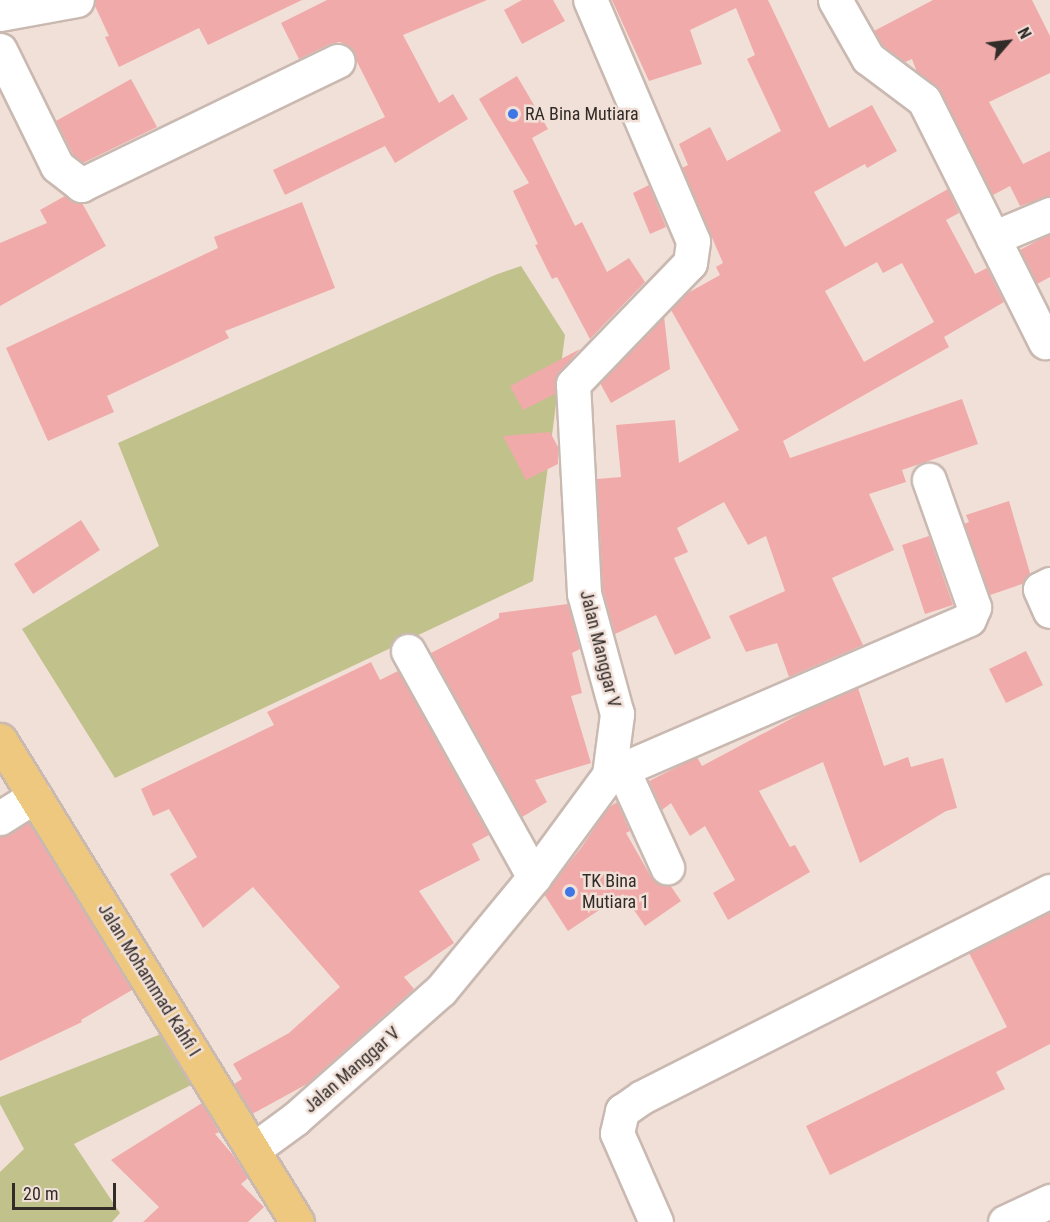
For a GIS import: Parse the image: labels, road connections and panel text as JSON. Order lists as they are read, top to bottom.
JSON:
{
  "streets": {
    "main road": ["Jalan Mohammad Kahfi I"],
    "street": ["Jalan Manggar V"]
  },
  "crossings": [
    ["Jalan Manggar V", "Jalan Mohammad Kahfi I"]
  ],
  "places": ["RA Bina Mutiara", "TK Bina Mutiara 1"],
  "scale_bar": "20 m",
  "north": "top right"
}
